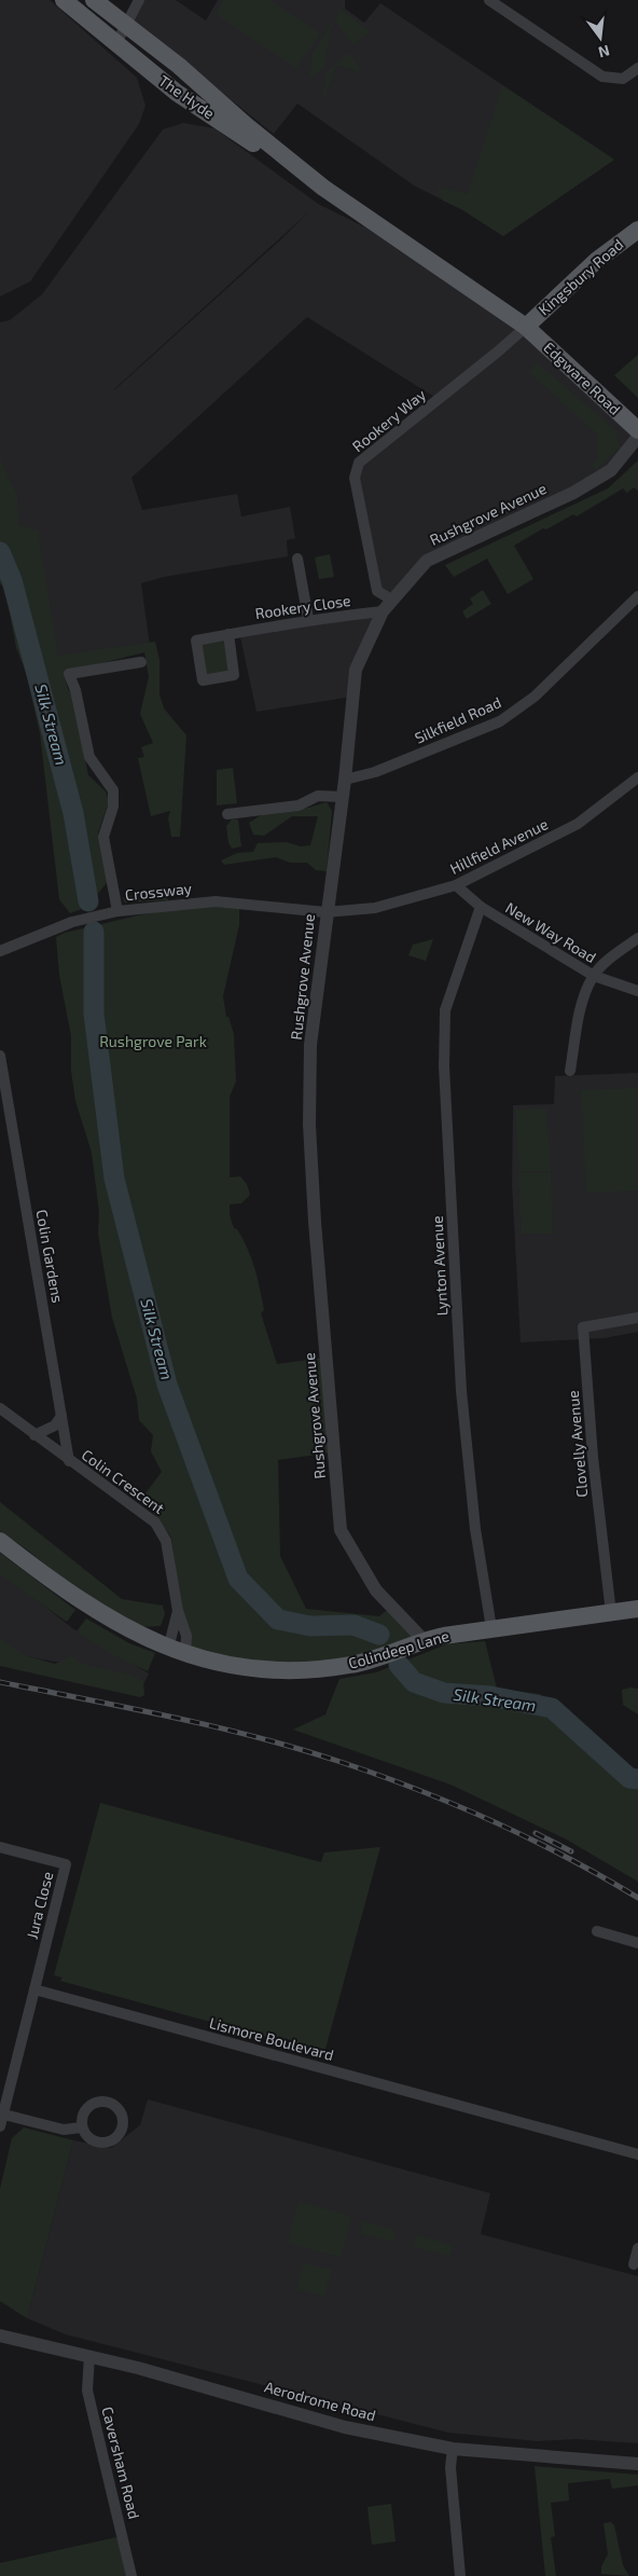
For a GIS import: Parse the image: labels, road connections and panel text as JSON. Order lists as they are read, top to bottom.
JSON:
{
  "streets": {
    "main road": [
      "The Hyde",
      "Kingsbury Road",
      "Edgware Road",
      "Colindeep Lane"
    ],
    "street": [
      "Rookery Way",
      "Rushgrove Avenue",
      "Rookery Close",
      "Silkfield Road",
      "Hillfield Avenue",
      "Crossway",
      "New Way Road",
      "Colin Gardens",
      "Lynton Avenue",
      "Clovelly Avenue",
      "Colin Crescent",
      "Jura Close",
      "Lismore Boulevard",
      "Aerodrome Road",
      "Caversham Road"
    ]
  },
  "crossings": [
    ["The Hyde", "Kingsbury Road"],
    ["The Hyde", "Edgware Road"],
    ["The Hyde", "Rookery Way"],
    ["Kingsbury Road", "Edgware Road"],
    ["Kingsbury Road", "Rookery Way"],
    ["Edgware Road", "Rookery Way"],
    ["Rookery Way", "Rushgrove Avenue"],
    ["Rushgrove Avenue", "Rookery Close"],
    ["Rushgrove Avenue", "Silkfield Road"],
    ["Rushgrove Avenue", "Hillfield Avenue"],
    ["Rushgrove Avenue", "Crossway"],
    ["Rushgrove Avenue", "Colindeep Lane"],
    ["Hillfield Avenue", "Crossway"],
    ["Hillfield Avenue", "New Way Road"],
    ["New Way Road", "Lynton Avenue"],
    ["Colin Gardens", "Colin Crescent"],
    ["Lynton Avenue", "Colindeep Lane"],
    ["Clovelly Avenue", "Colindeep Lane"],
    ["Colin Crescent", "Colindeep Lane"],
    ["Jura Close", "Lismore Boulevard"],
    ["Aerodrome Road", "Caversham Road"]
  ],
  "water": ["Silk Stream"],
  "parks": ["Rushgrove Park"],
  "north": "bottom"
}
